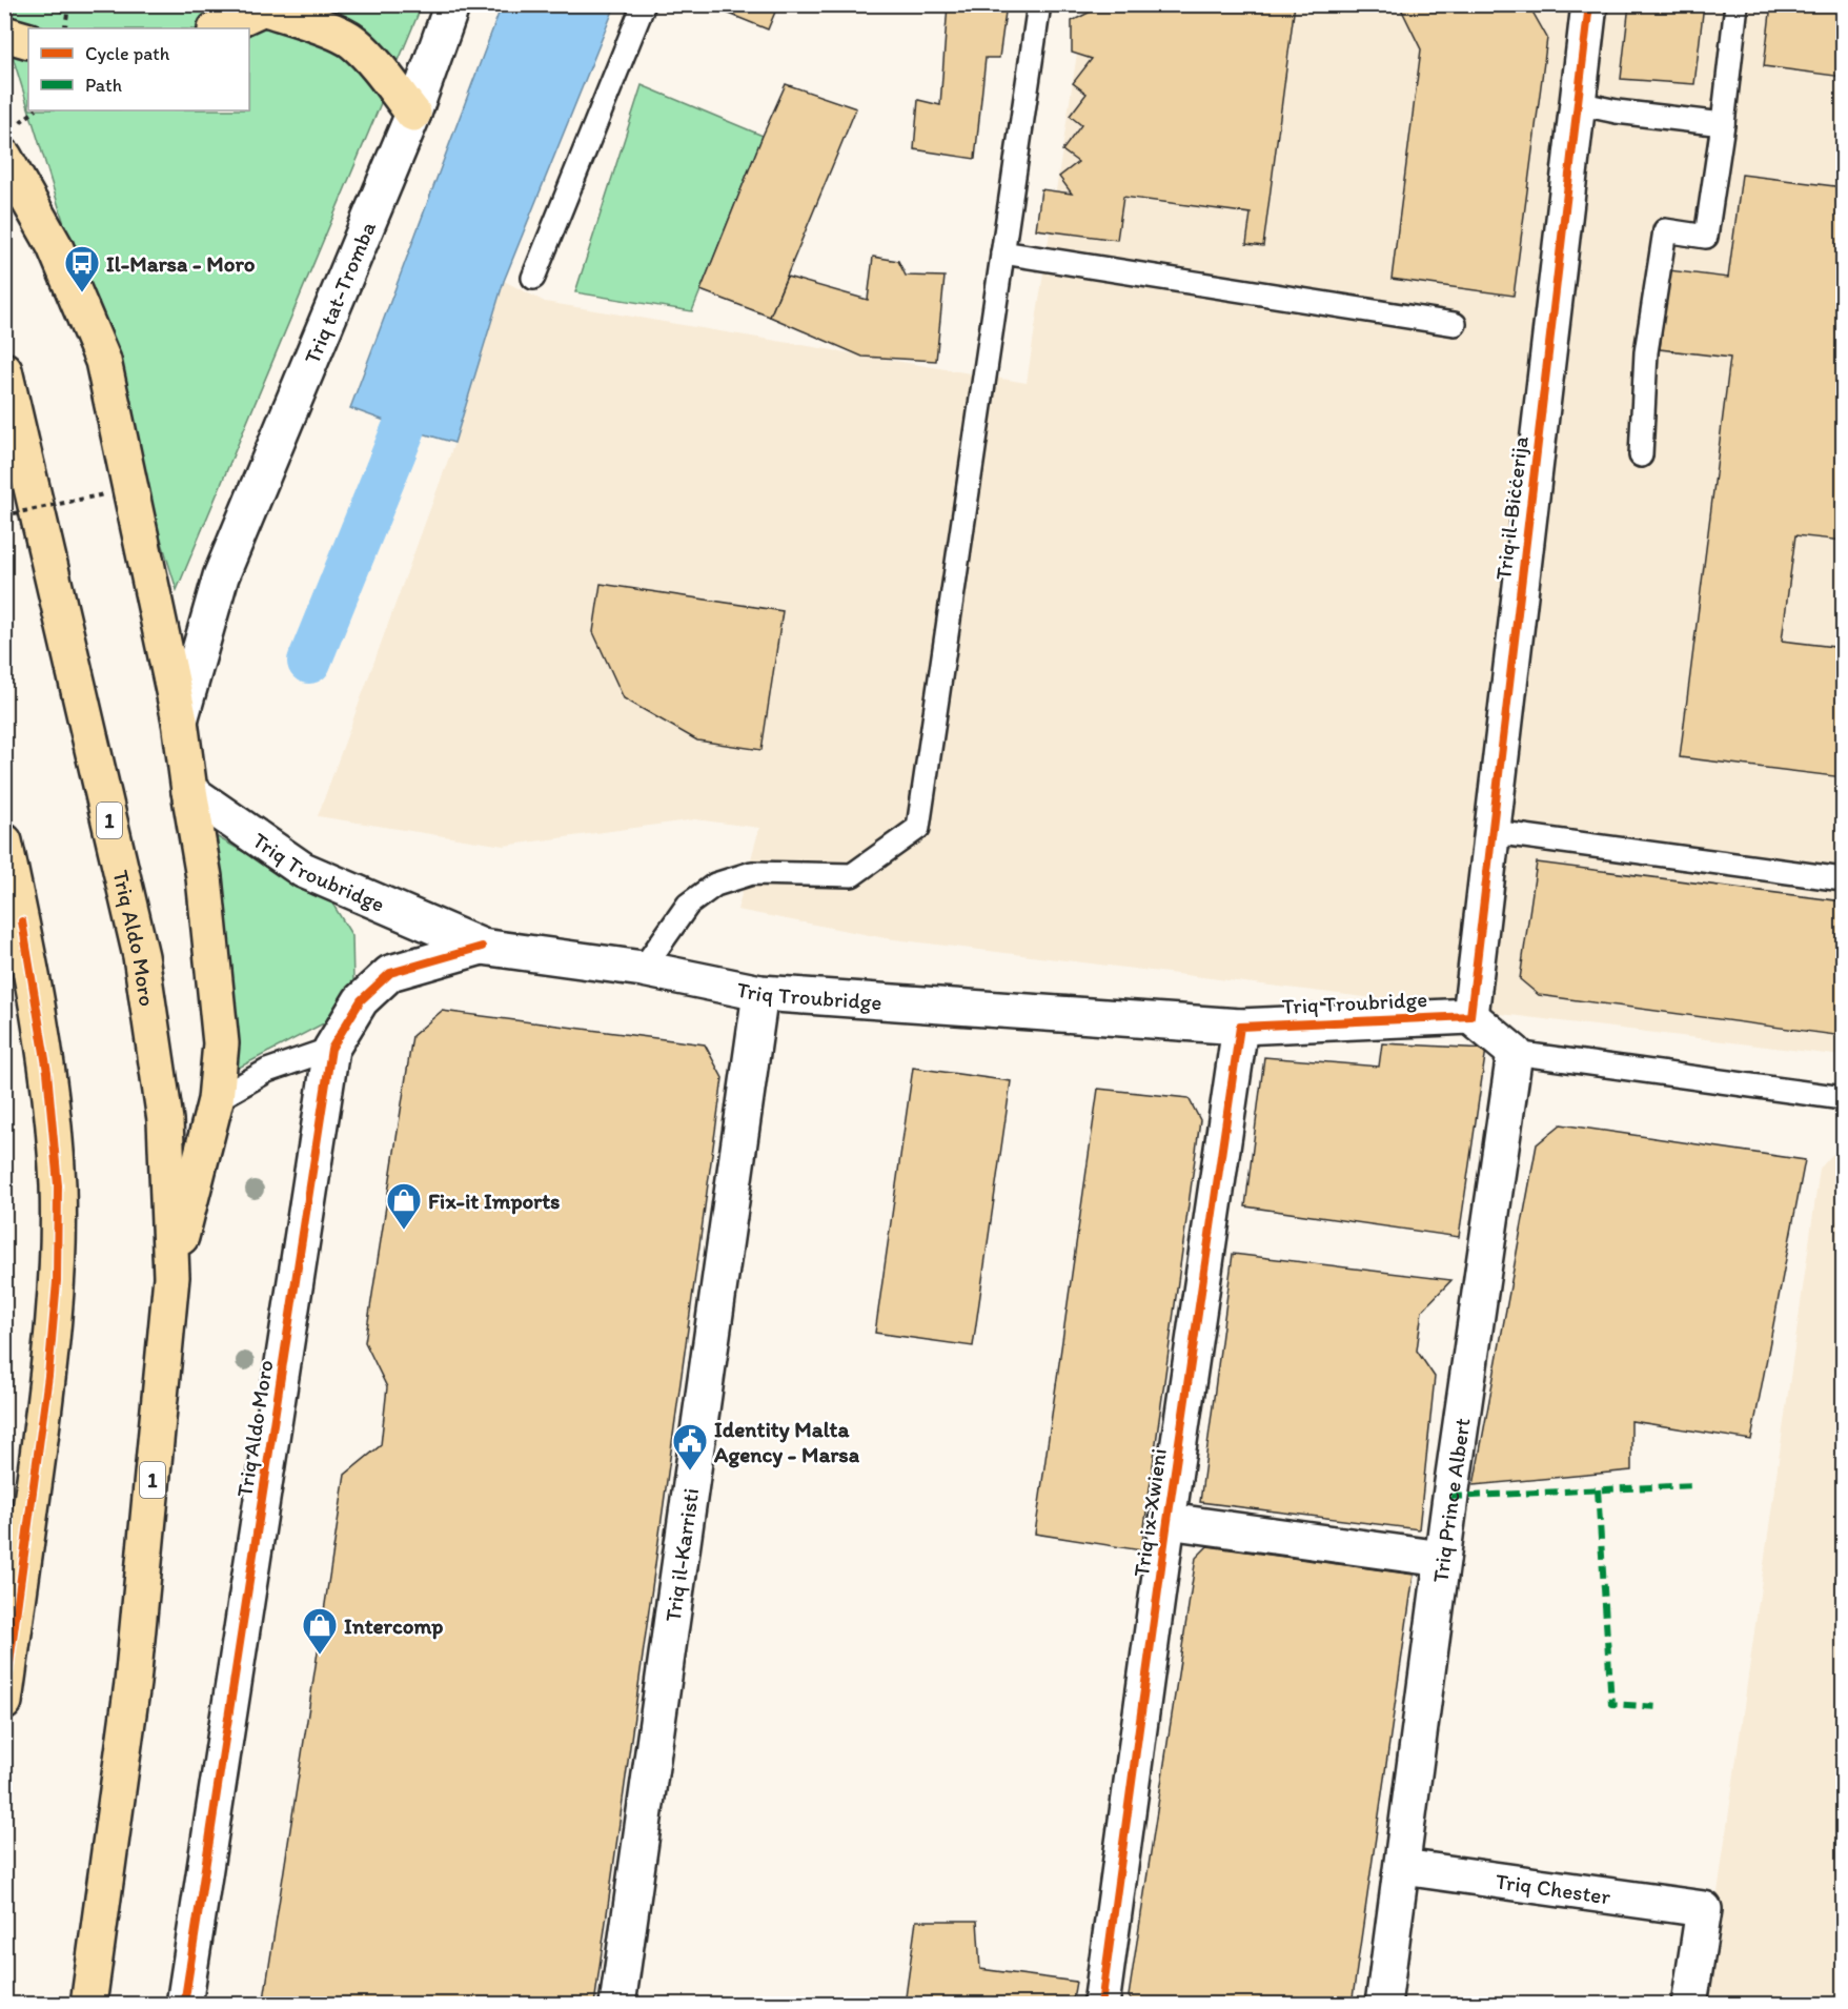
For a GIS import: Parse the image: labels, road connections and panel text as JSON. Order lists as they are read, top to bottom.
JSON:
{
  "streets": {
    "highway": ["1", "Triq Aldo Moro"],
    "street": [
      "Triq tat-Tromba",
      "Triq il-Biċċerija",
      "Triq Troubridge",
      "Triq Prince Albert",
      "Triq ix-Xwieni",
      "Triq il-Karristi",
      "Triq Chester"
    ]
  },
  "crossings": [
    ["Triq il-Biċċerija", "Triq Troubridge"],
    ["Triq Troubridge", "Triq Aldo Moro"],
    ["Triq Troubridge", "Triq ix-Xwieni"],
    ["Triq Troubridge", "Triq il-Karristi"],
    ["Triq Prince Albert", "Triq Chester"]
  ],
  "places": {
    "bus stop": ["Il-Marsa - Moro"],
    "shop": ["Fix-it Imports", "Intercomp"],
    "public building": ["Identity Malta Agency - Marsa"]
  },
  "legend": ["Cycle path", "Path"]
}
